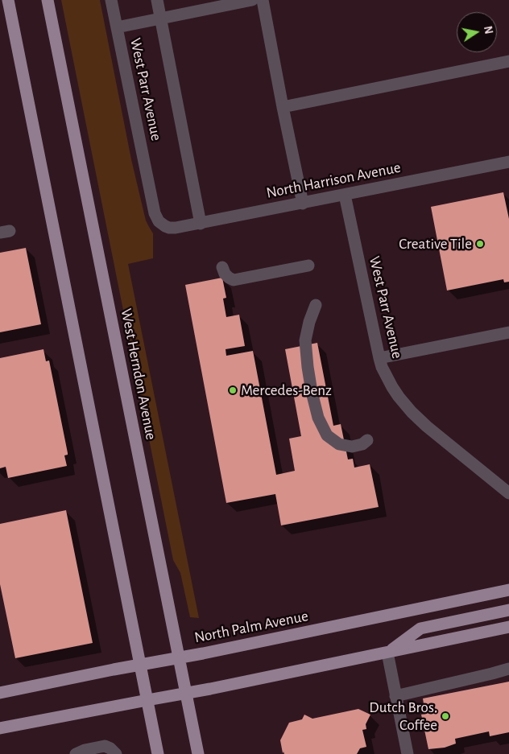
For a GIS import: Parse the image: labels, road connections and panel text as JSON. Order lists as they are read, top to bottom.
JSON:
{
  "streets": {
    "main road": ["West Herndon Avenue", "North Palm Avenue"],
    "street": ["West Parr Avenue", "North Harrison Avenue"]
  },
  "crossings": [
    ["West Parr Avenue", "North Harrison Avenue"],
    ["West Herndon Avenue", "North Palm Avenue"]
  ],
  "places": ["Creative Tile", "Mercedes-Benz", "Dutch Bros. Coffee"],
  "north": "right"
}
